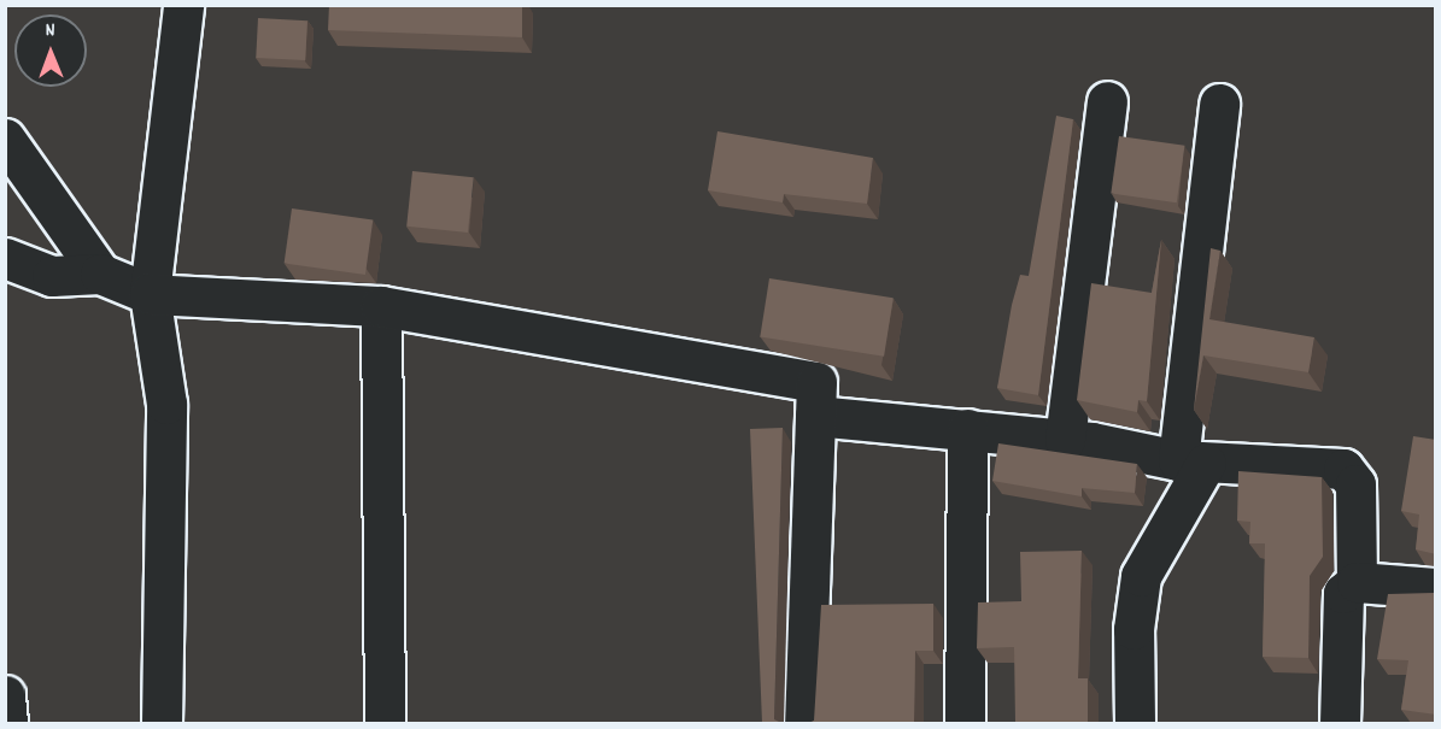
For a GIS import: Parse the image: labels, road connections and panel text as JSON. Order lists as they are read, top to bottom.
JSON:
{
  "north": "top"
}
